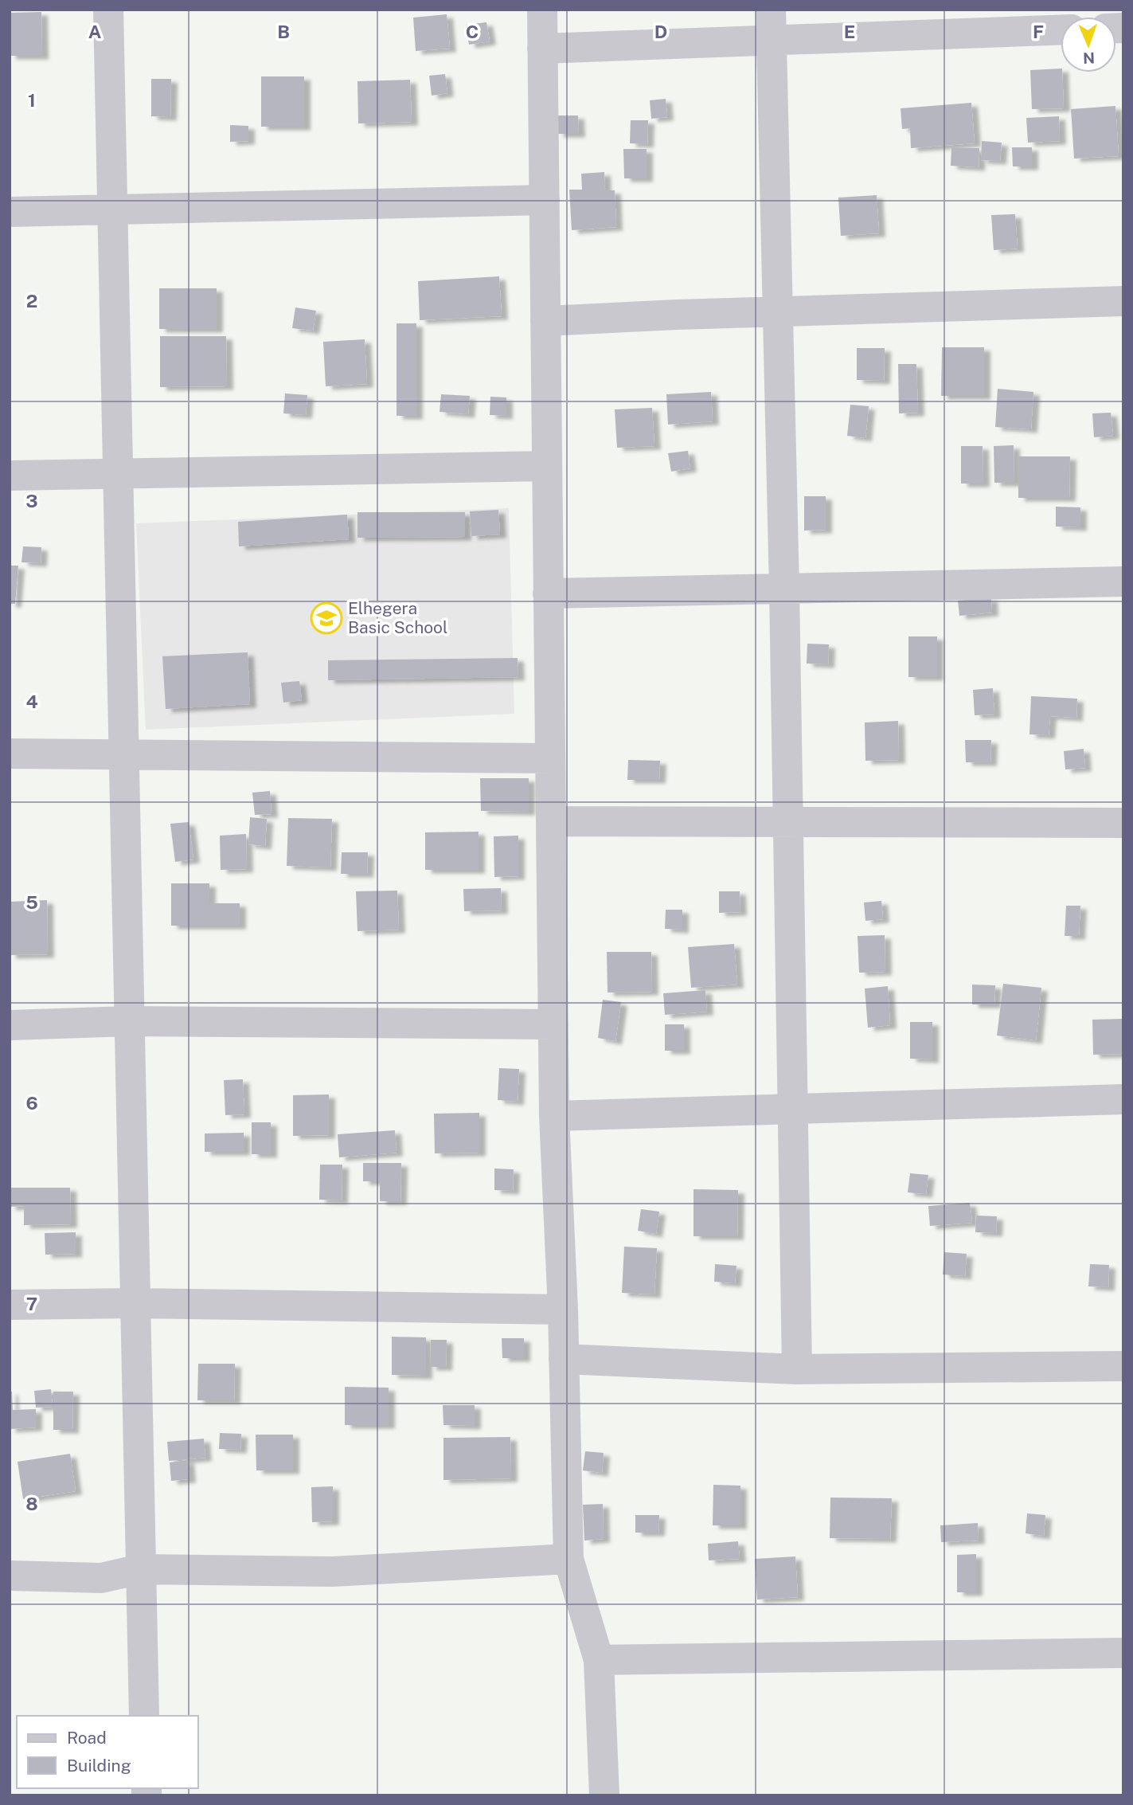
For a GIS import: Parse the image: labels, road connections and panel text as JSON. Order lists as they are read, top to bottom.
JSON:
{
  "places": {
    "school or university": ["Elhegera Basic School"]
  },
  "legend": ["Road", "Building"],
  "north": "bottom",
  "grid": {
    "columns": [
      "A",
      "B",
      "C",
      "D",
      "E",
      "F"
    ],
    "rows": [
      "1",
      "2",
      "3",
      "4",
      "5",
      "6",
      "7",
      "8"
    ]
  }
}
